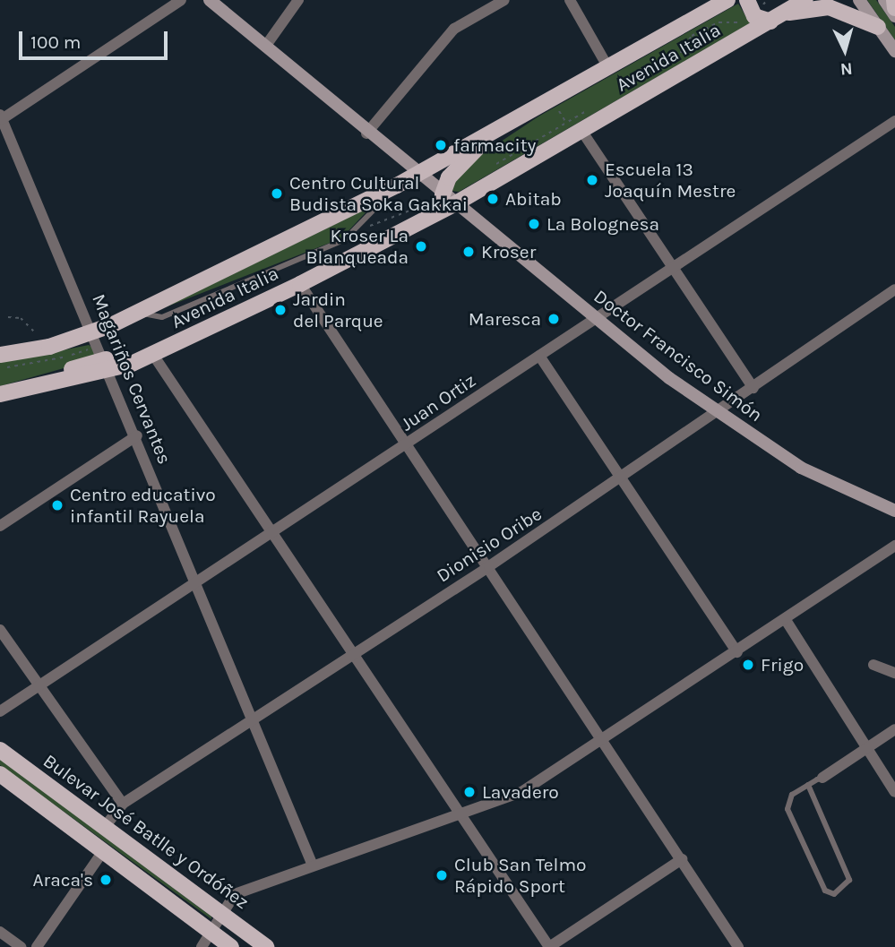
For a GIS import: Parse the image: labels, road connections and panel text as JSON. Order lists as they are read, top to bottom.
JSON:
{
  "streets": {
    "main road": ["Avenida Italia", "Bulevar José Batlle y Ordóñez"],
    "street": [
      "Doctor Francisco Simón",
      "Magariños Cervantes",
      "Juan Ortiz",
      "Dionisio Oribe"
    ]
  },
  "crossings": [
    ["Avenida Italia", "Doctor Francisco Simón"],
    ["Avenida Italia", "Magariños Cervantes"],
    ["Doctor Francisco Simón", "Juan Ortiz"],
    ["Doctor Francisco Simón", "Dionisio Oribe"],
    ["Magariños Cervantes", "Juan Ortiz"],
    ["Magariños Cervantes", "Dionisio Oribe"],
    ["Dionisio Oribe", "Bulevar José Batlle y Ordóñez"]
  ],
  "places": [
    "farmacity",
    "Escuela 13 Joaquín Mestre",
    "Centro Cultural Budista Soka Gakkai",
    "Abitab",
    "La Bolognesa",
    "Kroser La Blanqueada",
    "Kroser",
    "Jardin del Parque",
    "Maresca",
    "Centro educativo infantil Rayuela",
    "Frigo",
    "Lavadero",
    "Club San Telmo Rápido Sport",
    "Araca's"
  ],
  "scale_bar": "100 m",
  "north": "bottom"
}
